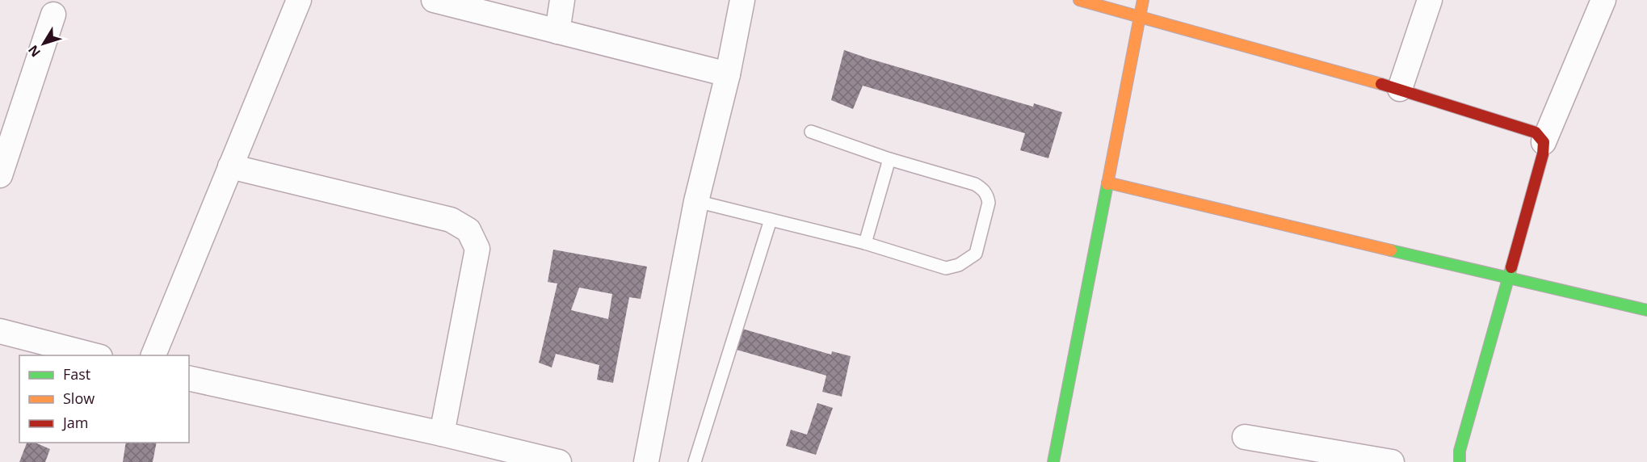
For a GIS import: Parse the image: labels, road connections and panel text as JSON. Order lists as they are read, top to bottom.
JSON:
{
  "legend": ["Fast", "Slow", "Jam"],
  "north": "bottom left"
}
